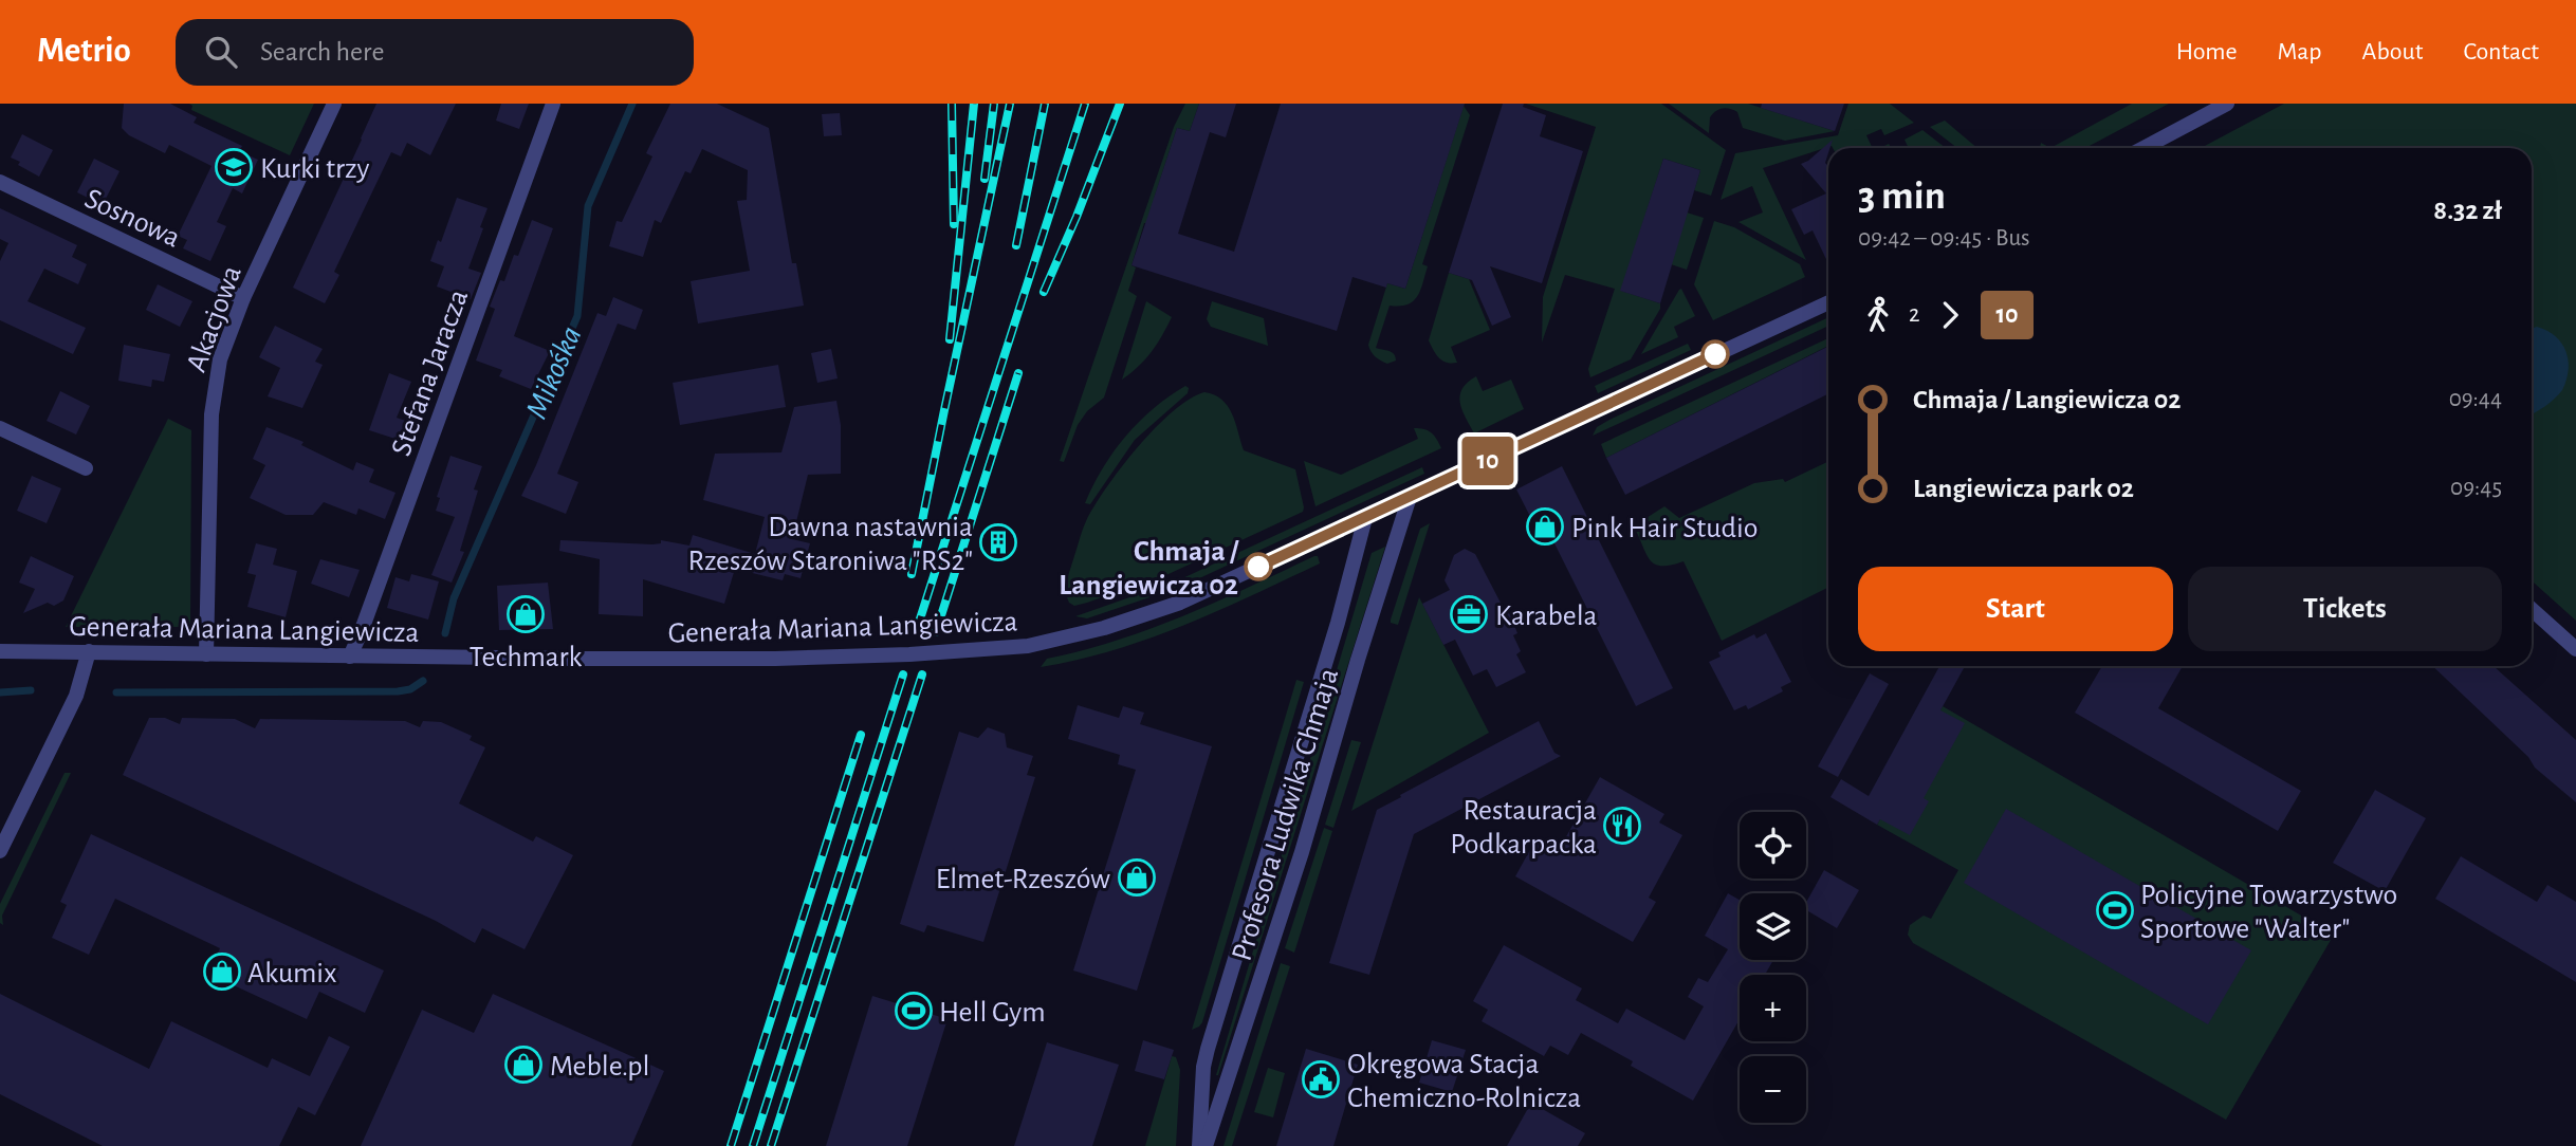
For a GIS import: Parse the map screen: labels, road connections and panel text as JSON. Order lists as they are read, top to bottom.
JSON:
{
  "streets": {
    "street": [
      "Sosnowa",
      "Akacjowa",
      "Stefana Jaracza",
      "Generała Mariana Langiewicza",
      "Profesora Ludwika Chmaja"
    ]
  },
  "crossings": [
    ["Sosnowa", "Akacjowa"],
    ["Akacjowa", "Generała Mariana Langiewicza"],
    ["Stefana Jaracza", "Generała Mariana Langiewicza"],
    ["Generała Mariana Langiewicza", "Profesora Ludwika Chmaja"]
  ],
  "water": ["Mikośka"],
  "places": {
    "school or university": ["Kurki trzy"],
    "shop": [
      "Pink Hair Studio",
      "Techmark",
      "Elmet-Rzeszów",
      "Akumix",
      "Meble.pl"
    ],
    "building": ["Dawna nastawnia Rzeszów Staroniwa \"RS2\""],
    "other": ["Chmaja / Langiewicza 02"],
    "office": ["Karabela"],
    "restaurant": ["Restauracja Podkarpacka"],
    "sports": ["Policyjne Towarzystwo Sportowe \"Walter\"", "Hell Gym"],
    "public building": ["Okręgowa Stacja Chemiczno-Rolnicza"]
  },
  "lines": ["bus line 10"],
  "page": {
    "header": "Metrio",
    "search": "Search here",
    "nav": [
      "Home",
      "Map",
      "About",
      "Contact"
    ],
    "on_map": "10",
    "heading": ["3 min", "09:42 – 09:45 · Bus", "8.32 zł"],
    "legs": ["2", "10"],
    "list": [
      {
        "name": "Chmaja / Langiewicza 02",
        "value": "09:44"
      },
      {
        "name": "Langiewicza park 02",
        "value": "09:45"
      }
    ],
    "buttons": ["Start", "Tickets"],
    "map_buttons": ["+", "−"]
  }
}
